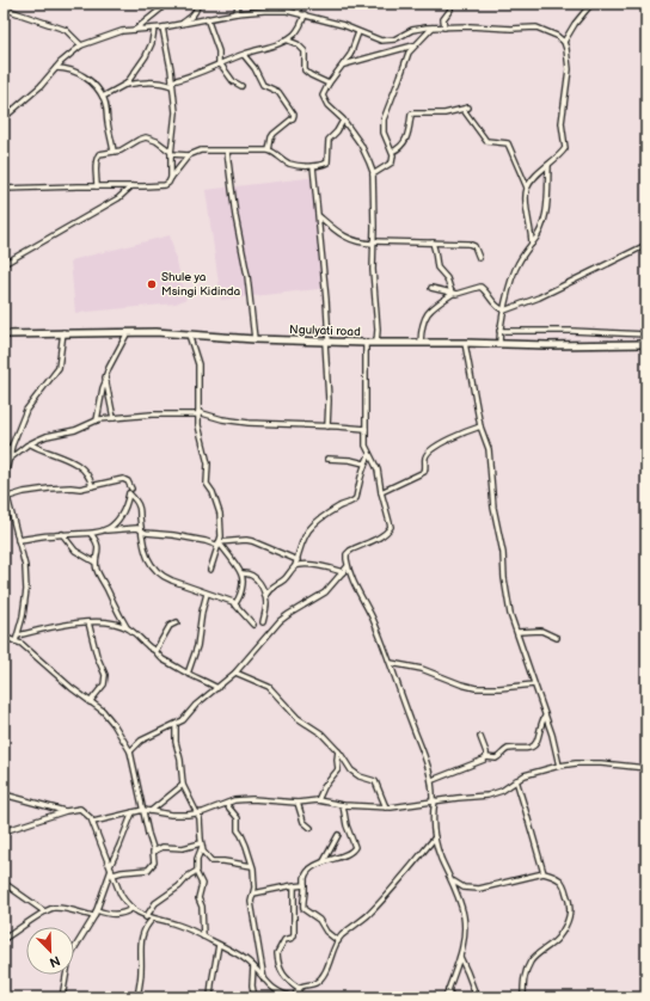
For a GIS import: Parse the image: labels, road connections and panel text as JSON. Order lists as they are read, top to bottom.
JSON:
{
  "streets": {
    "main road": ["Ngulyati road"]
  },
  "places": ["Shule ya Msingi Kidinda"],
  "north": "bottom right"
}
